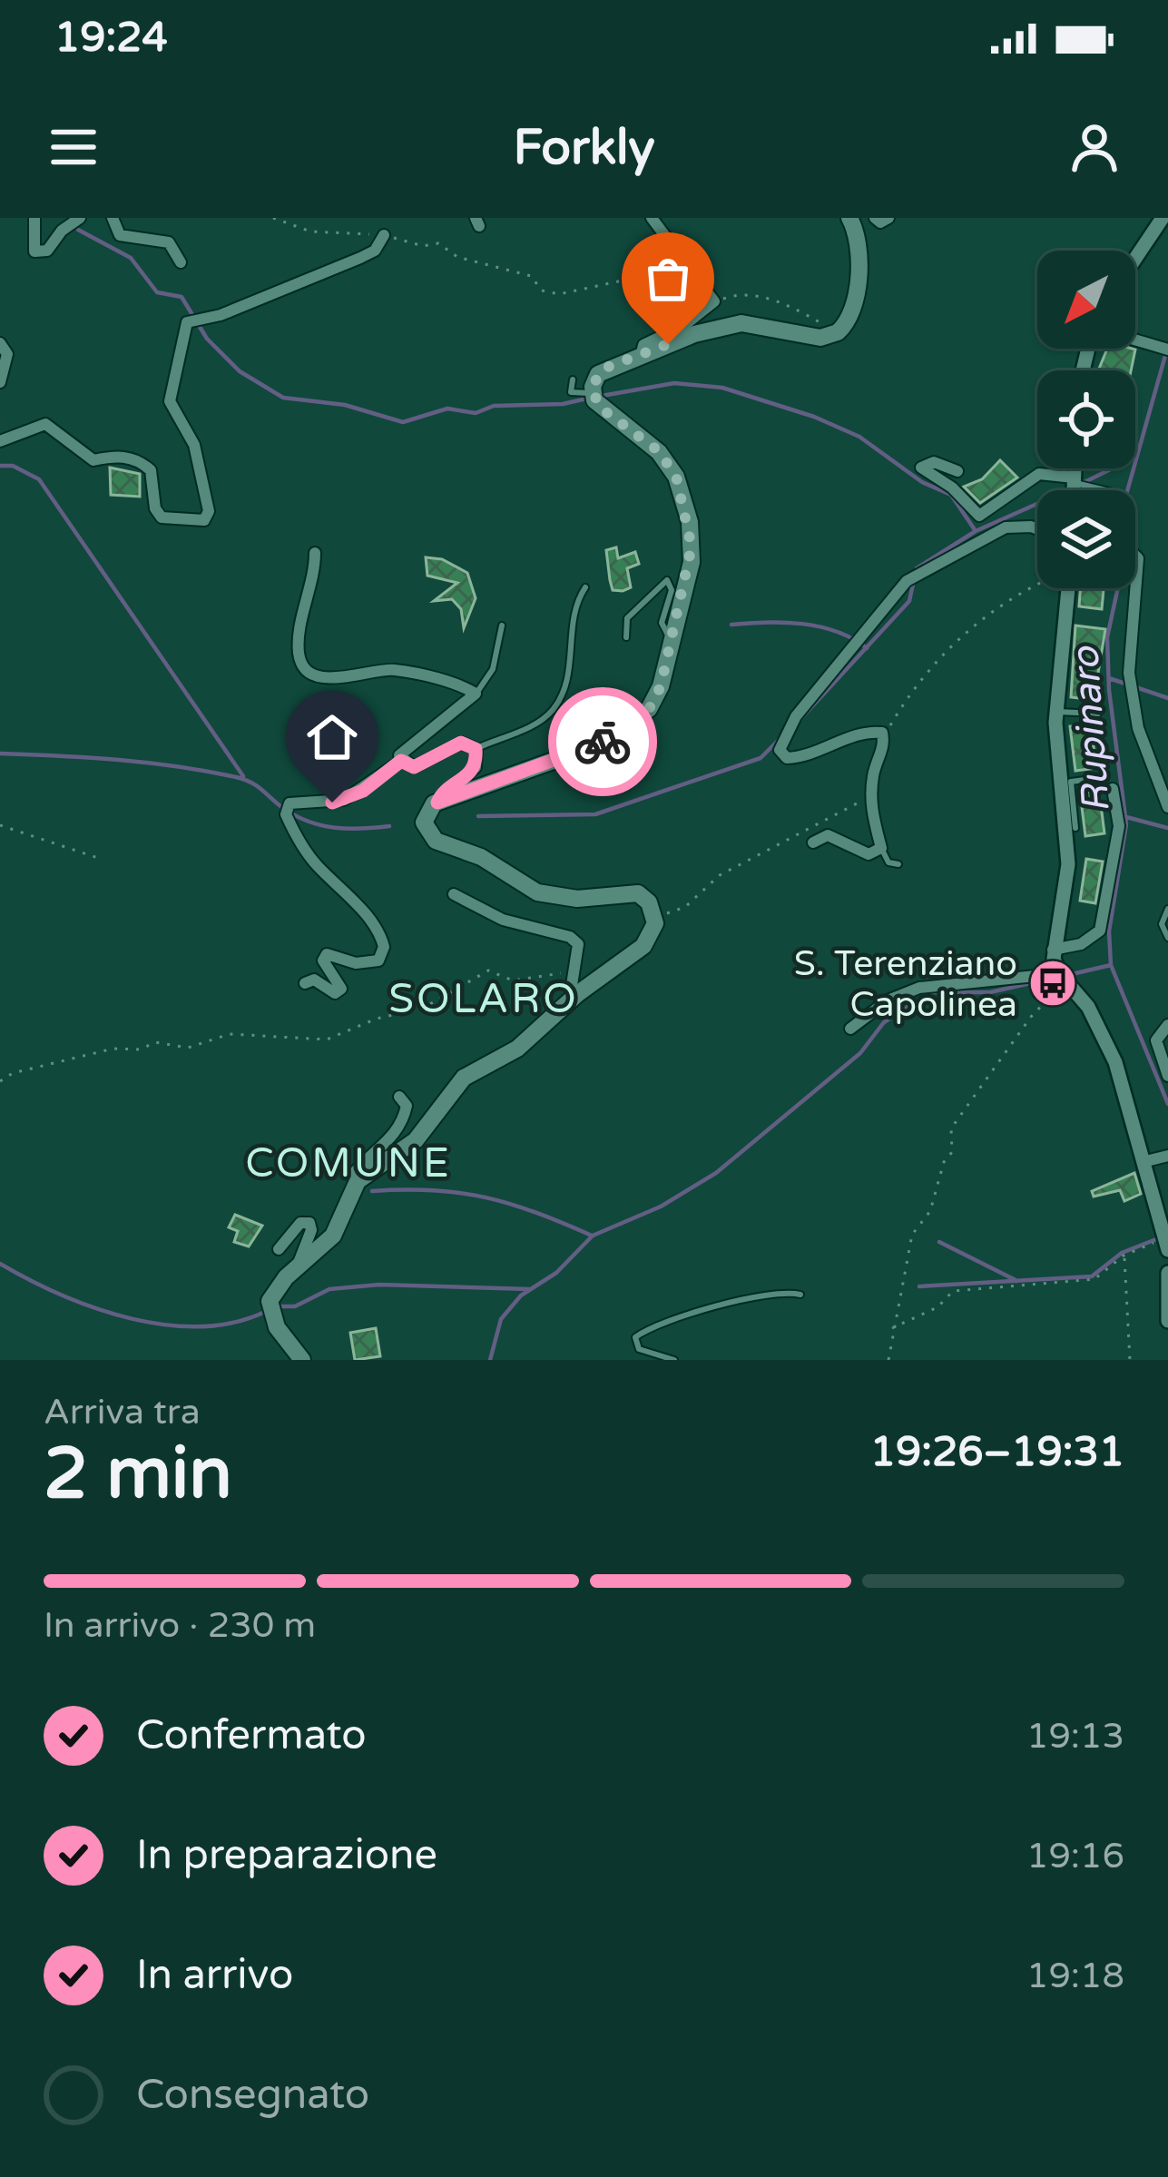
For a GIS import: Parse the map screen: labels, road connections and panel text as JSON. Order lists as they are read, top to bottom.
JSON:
{
  "districts": ["SOLARO", "COMUNE"],
  "water": ["Rupinaro"],
  "places": {
    "bus stop": ["S. Terenziano Capolinea"]
  },
  "north": "bottom left",
  "page": {
    "status": "19:24",
    "header": "Forkly",
    "heading": ["2 min", "Arriva tra", "19:26–19:31"],
    "bar": "In arrivo · 230 m",
    "list": [
      ["Confermato", "19:13"],
      ["In preparazione", "19:16"],
      ["In arrivo", "19:18"],
      "Consegnato"
    ]
  }
}
